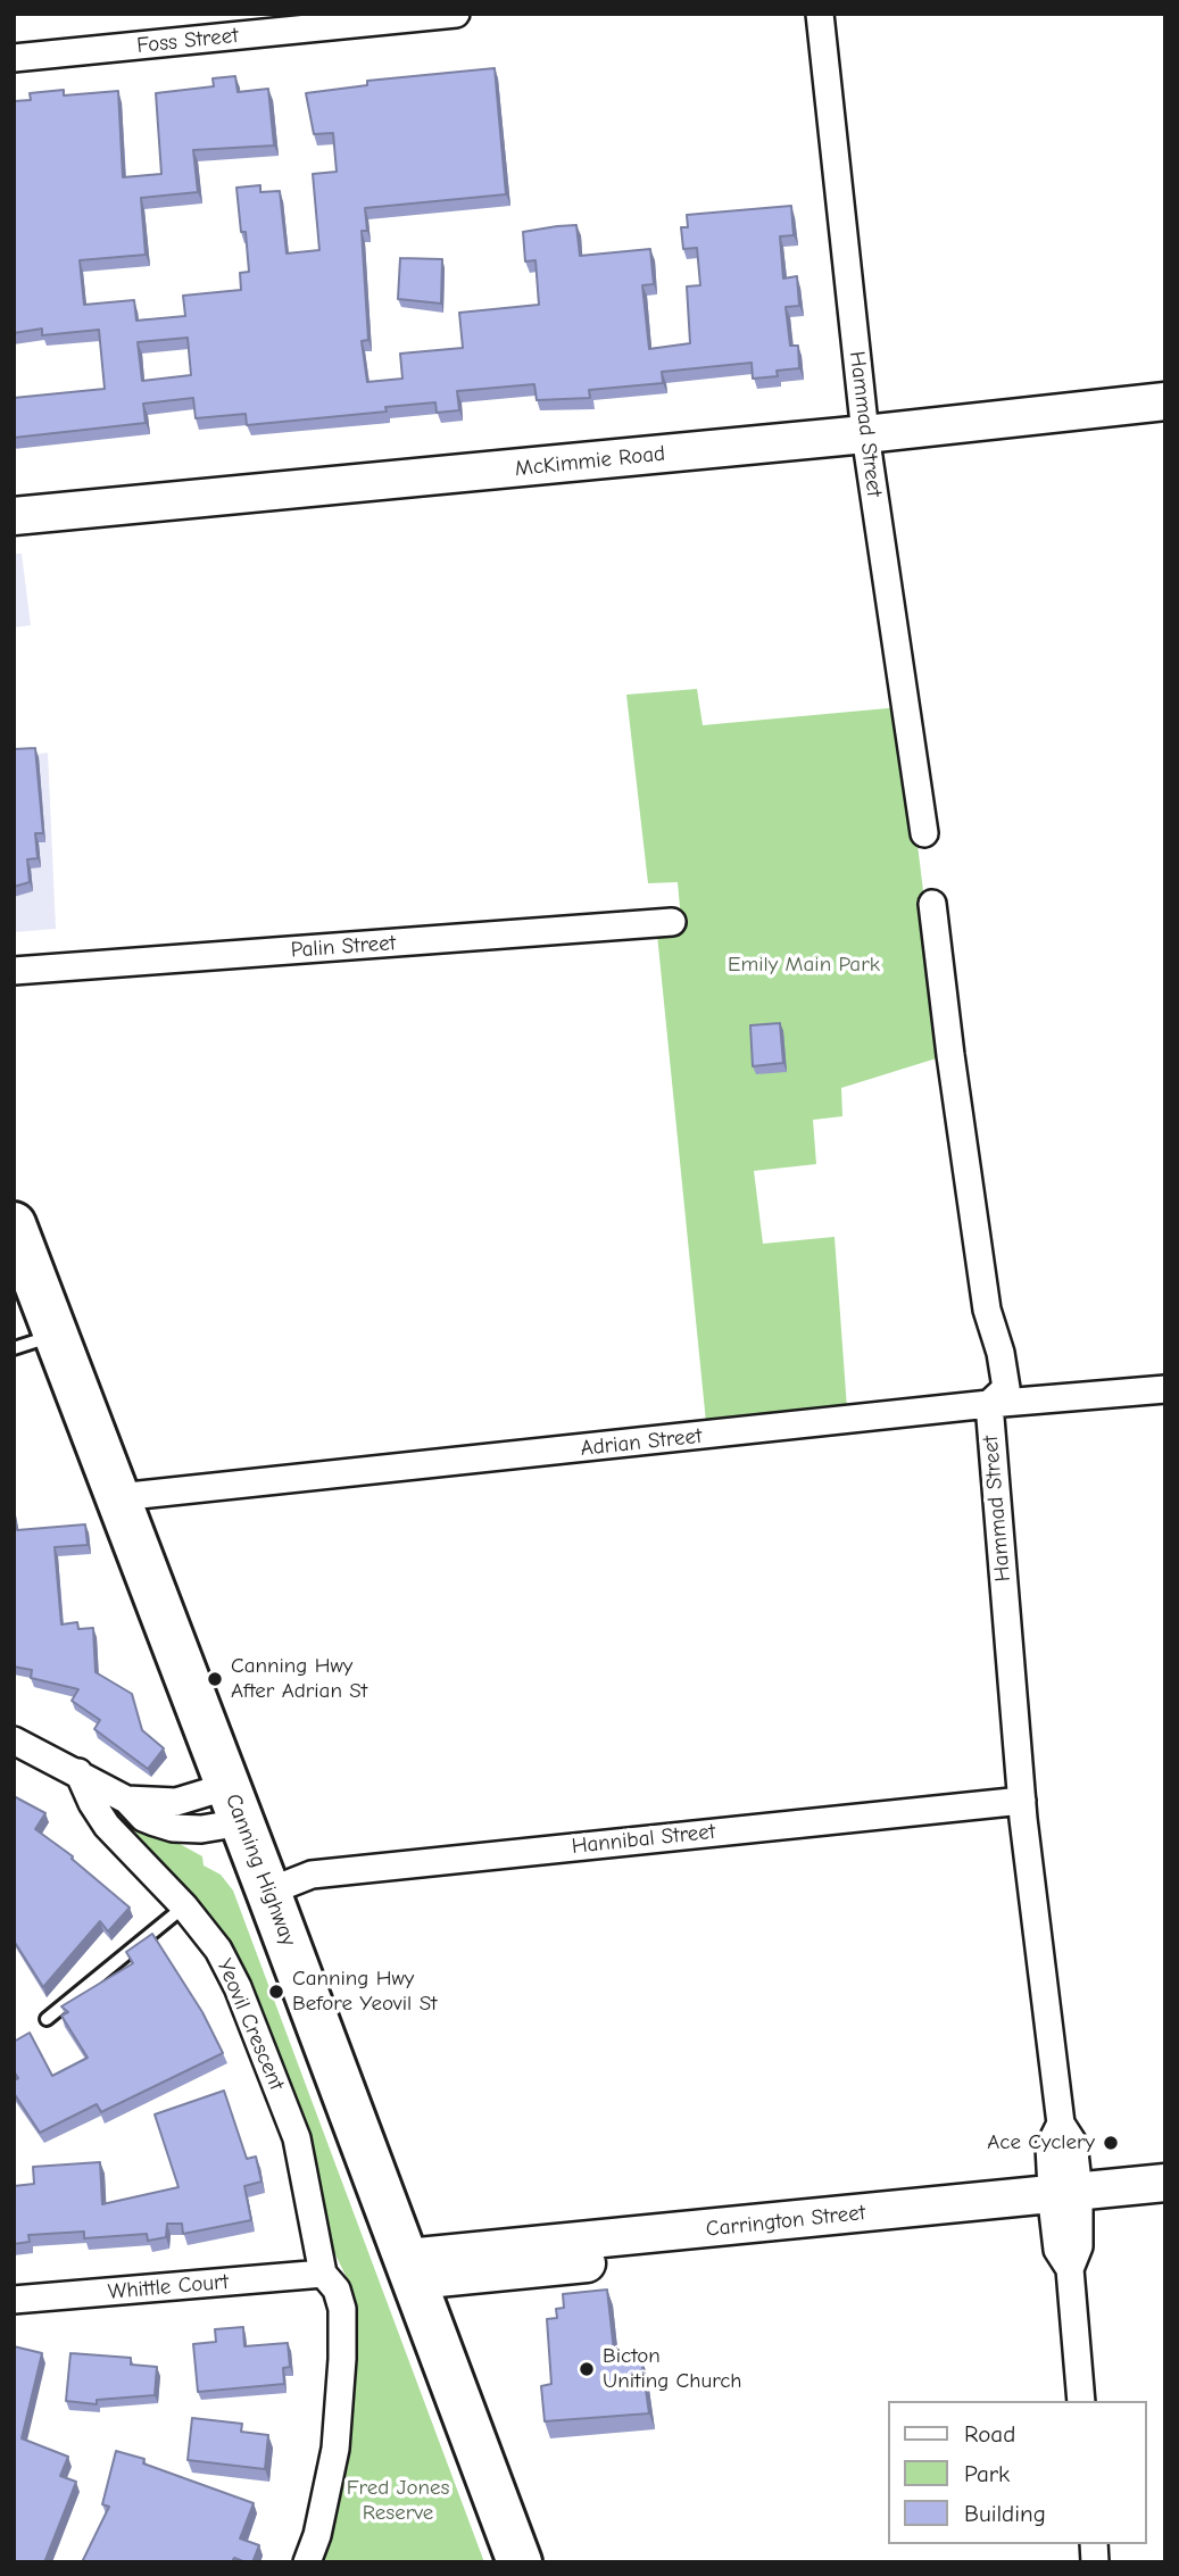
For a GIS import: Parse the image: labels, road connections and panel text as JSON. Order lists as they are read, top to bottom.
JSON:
{
  "streets": {
    "highway": ["Canning Highway"],
    "main road": ["McKimmie Road", "Carrington Street"],
    "street": [
      "Foss Street",
      "Hammad Street",
      "Palin Street",
      "Adrian Street",
      "Hannibal Street",
      "Yeovil Crescent",
      "Whittle Court"
    ]
  },
  "crossings": [
    ["Hammad Street", "McKimmie Road"],
    ["Hammad Street", "Adrian Street"],
    ["Hammad Street", "Hannibal Street"],
    ["Hammad Street", "Carrington Street"],
    ["Adrian Street", "Canning Highway"],
    ["Hannibal Street", "Canning Highway"],
    ["Canning Highway", "Carrington Street"],
    ["Yeovil Crescent", "Whittle Court"]
  ],
  "parks": ["Emily Main Park", "Fred Jones Reserve"],
  "places": [
    "Canning Hwy After Adrian St",
    "Canning Hwy Before Yeovil St",
    "Ace Cyclery",
    "Bicton Uniting Church"
  ],
  "legend": ["Road", "Park", "Building"]
}
